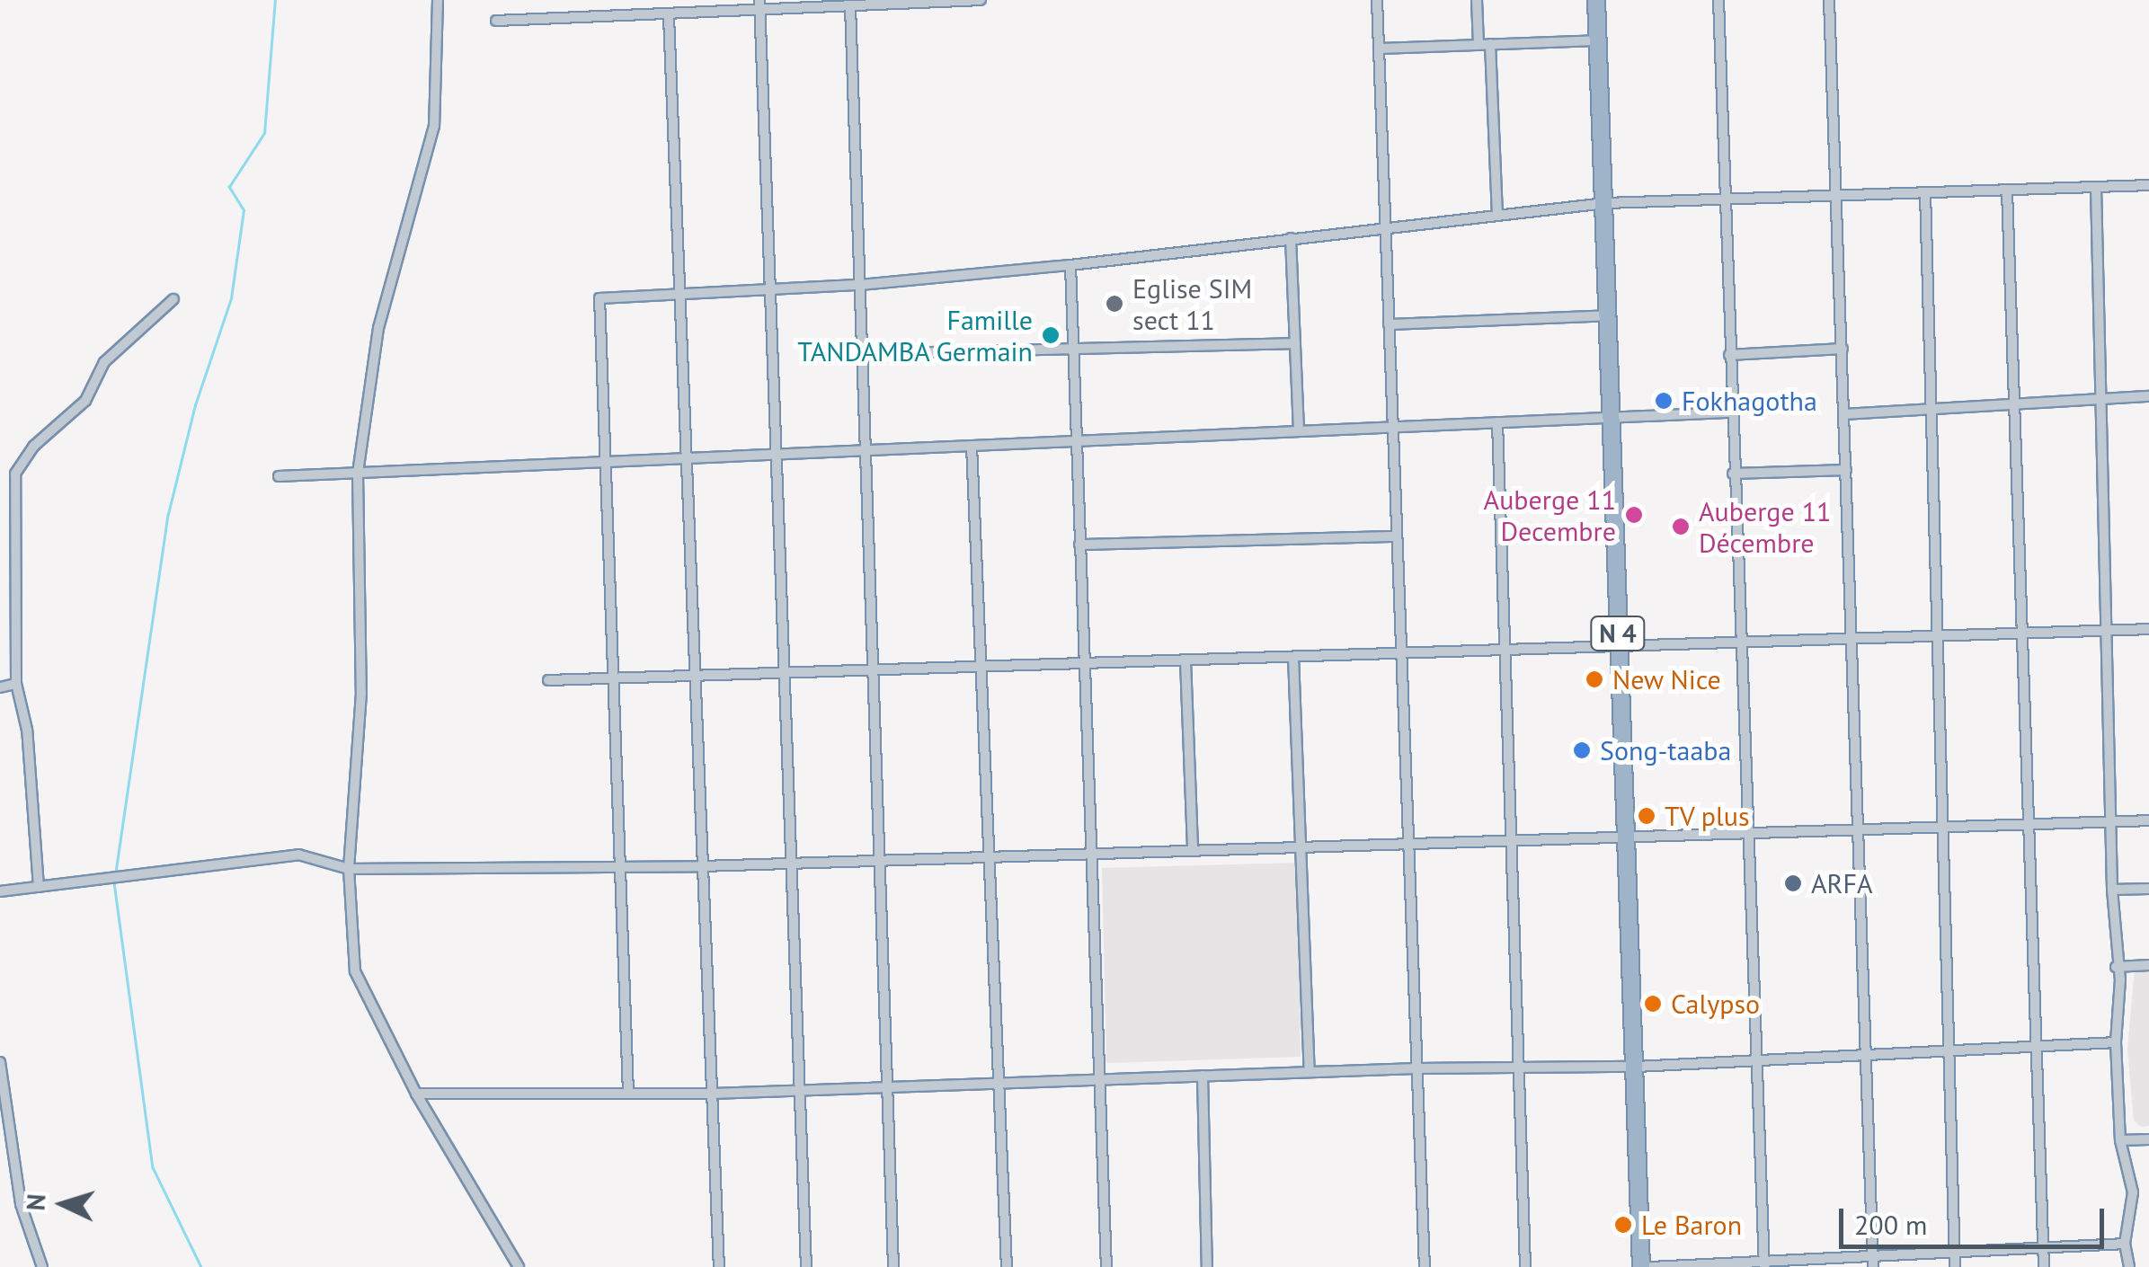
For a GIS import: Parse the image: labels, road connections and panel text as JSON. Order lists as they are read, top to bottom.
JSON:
{
  "streets": {
    "highway": ["N 4"]
  },
  "places": [
    "Eglise SIM sect 11",
    "Famille TANDAMBA Germain",
    "Fokhagotha",
    "Auberge 11 Decembre",
    "Auberge 11 Décembre",
    "New Nice",
    "Song-taaba",
    "TV plus",
    "ARFA",
    "Calypso",
    "Le Baron"
  ],
  "scale_bar": "200 m",
  "north": "left"
}
